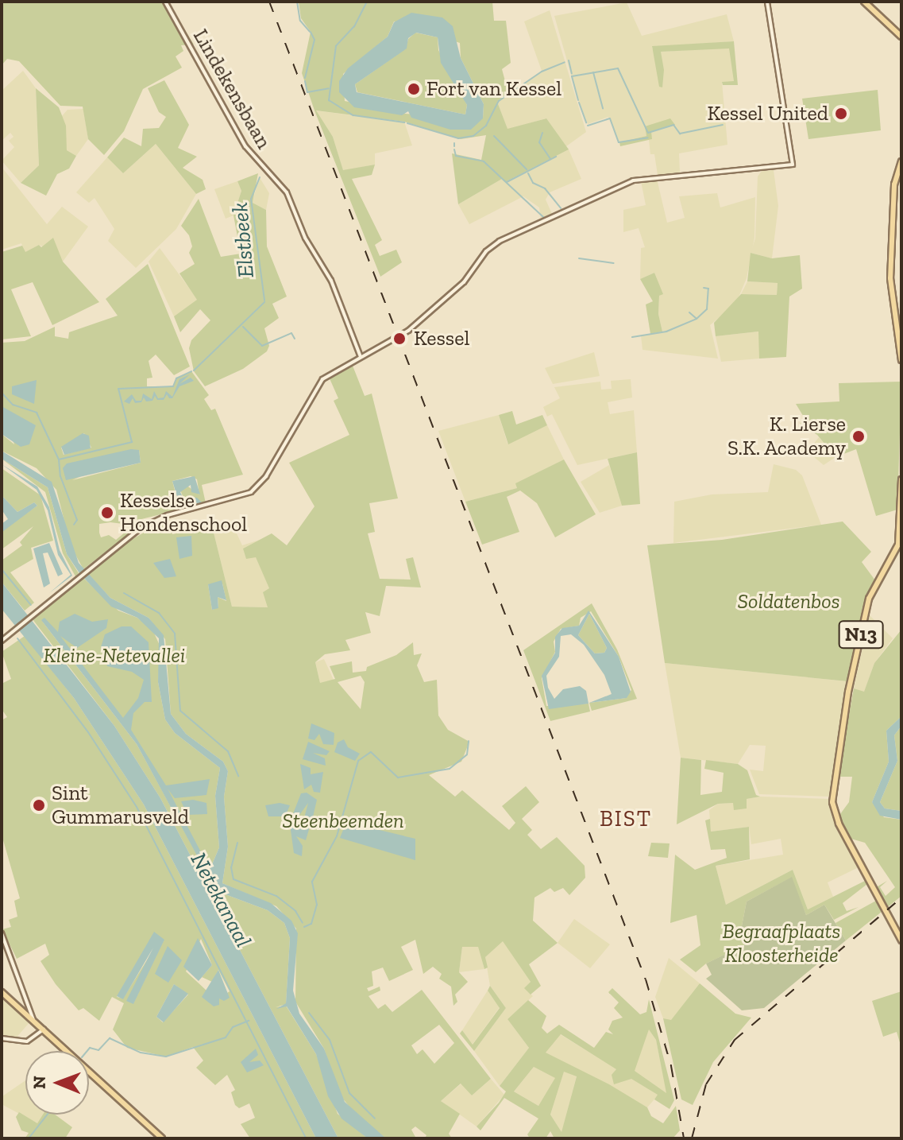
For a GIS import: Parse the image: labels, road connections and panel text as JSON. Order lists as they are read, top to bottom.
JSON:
{
  "streets": {
    "main road": ["N13"],
    "street": ["Lindekensbaan"]
  },
  "districts": ["BIST"],
  "water": ["Elstbeek", "Netekanaal"],
  "parks": [
    "Soldatenbos",
    "Kleine-Netevallei",
    "Steenbeemden",
    "Begraafplaats Kloosterheide"
  ],
  "places": [
    "Fort van Kessel",
    "Kessel United",
    "Kessel",
    "K. Lierse S.K. Academy",
    "Kesselse Hondenschool",
    "Sint Gummarusveld"
  ],
  "north": "left"
}
